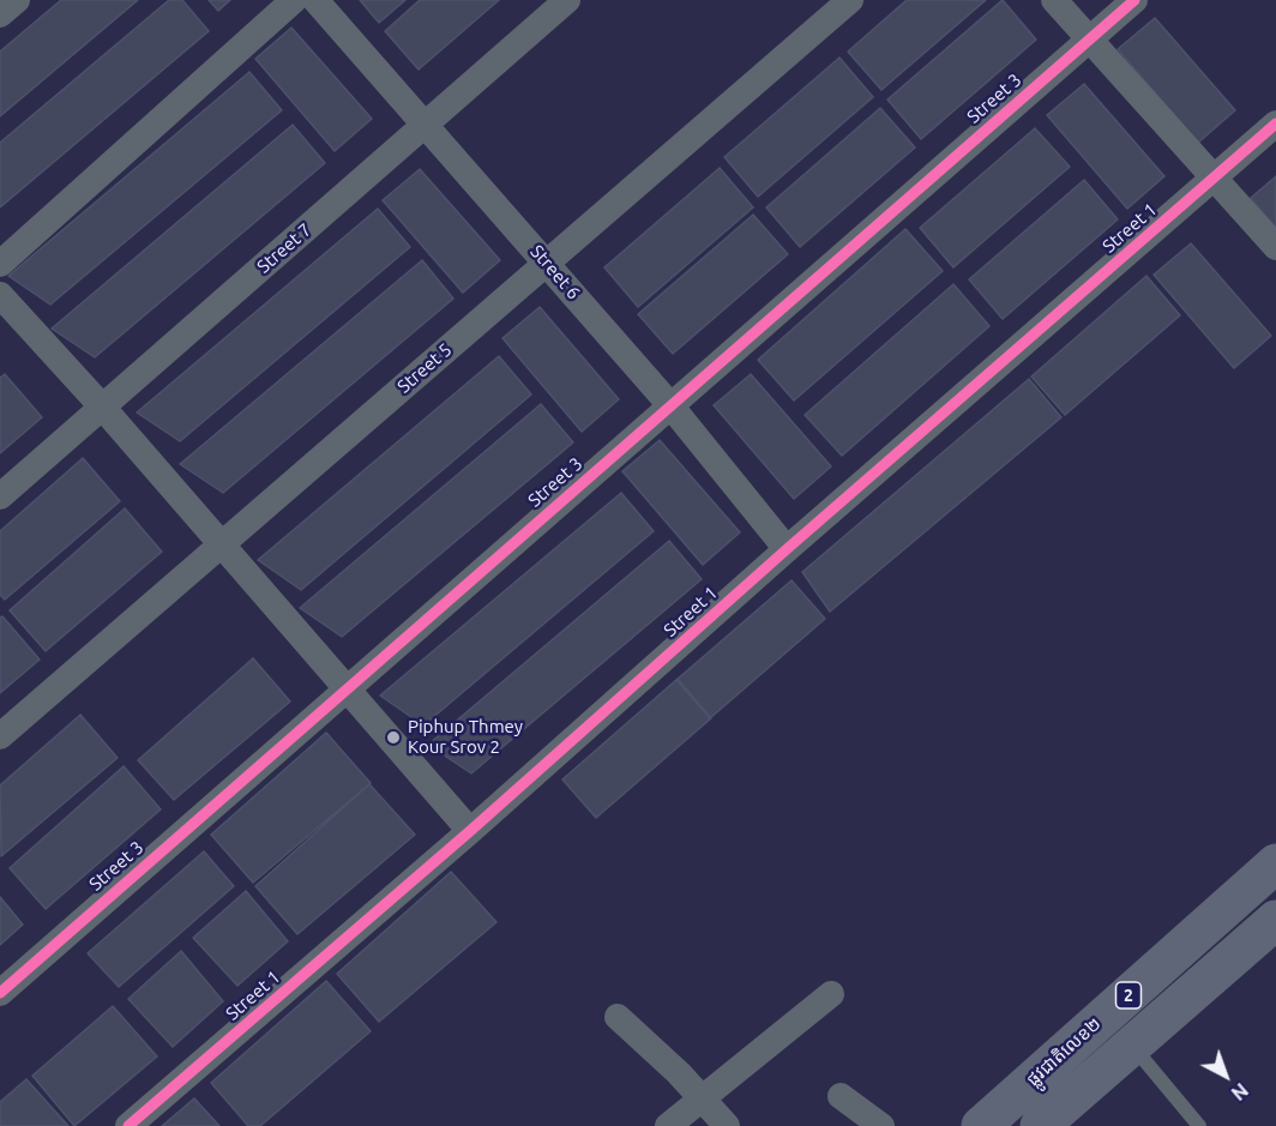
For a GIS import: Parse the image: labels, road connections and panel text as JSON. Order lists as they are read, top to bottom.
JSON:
{
  "streets": {
    "highway": ["2", "ផ្លូវជាតិលេខ២"],
    "street": [
      "Street 3",
      "Street 1",
      "Street 7",
      "Street 6",
      "Street 5"
    ]
  },
  "crossings": [
    ["Street 3", "Street 6"],
    ["Street 1", "Street 6"],
    ["Street 7", "Street 6"],
    ["Street 6", "Street 5"]
  ],
  "places": ["Piphup Thmey Kour Srov 2"],
  "north": "bottom right"
}
